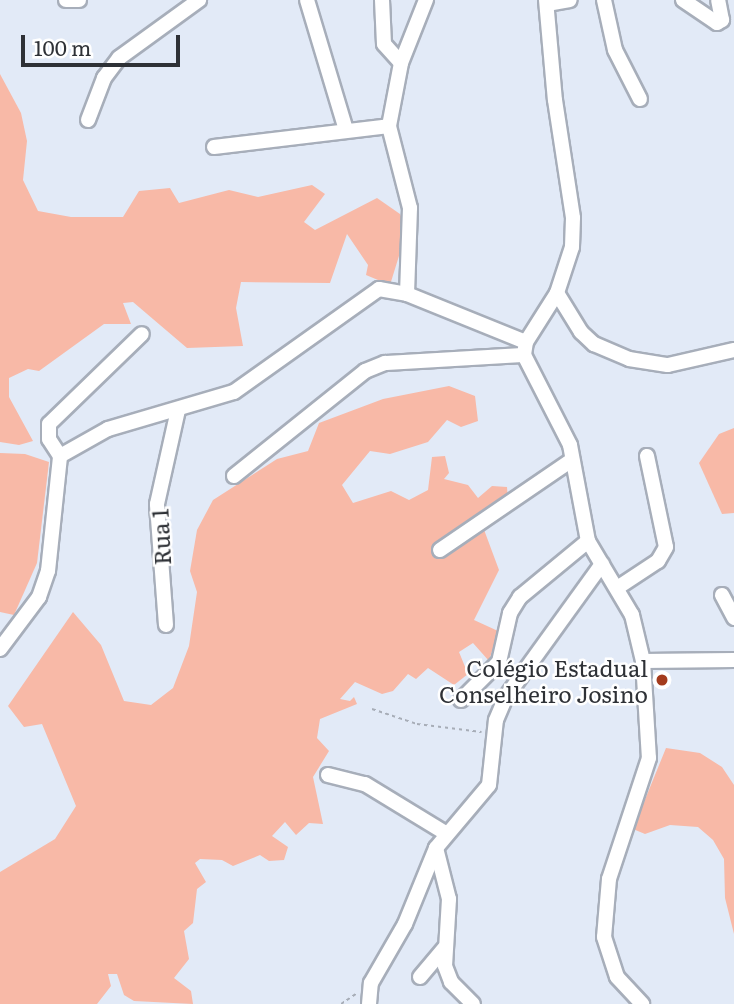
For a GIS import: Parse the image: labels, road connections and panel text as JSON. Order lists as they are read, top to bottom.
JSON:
{
  "streets": {
    "street": ["Rua 1"]
  },
  "places": ["Colégio Estadual Conselheiro Josino"],
  "scale_bar": "100 m"
}
